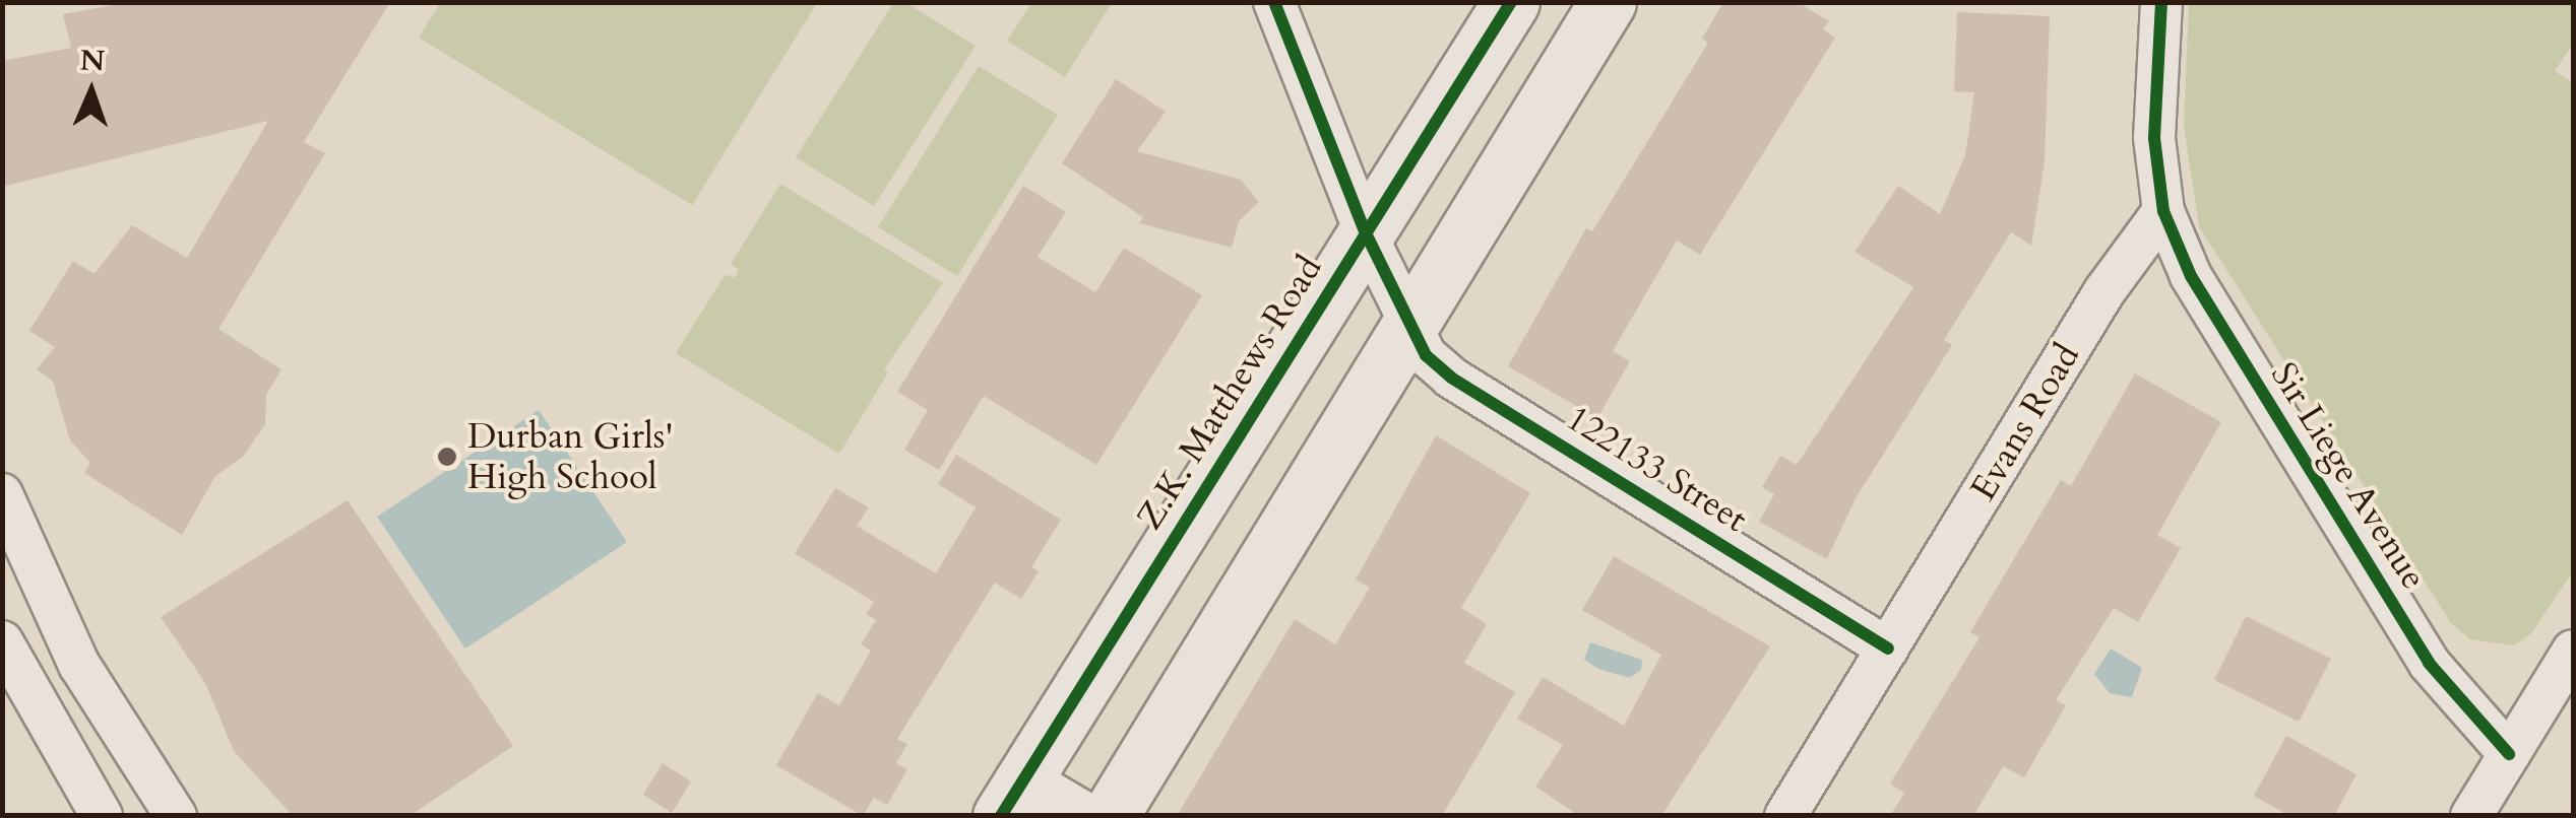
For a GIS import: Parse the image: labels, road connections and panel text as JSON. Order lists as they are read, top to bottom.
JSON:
{
  "streets": {
    "street": [
      "Z.K. Matthews Road",
      "Evans Road",
      "122133 Street",
      "Sir Liege Avenue"
    ]
  },
  "crossings": [
    ["Z.K. Matthews Road", "122133 Street"],
    ["Evans Road", "122133 Street"],
    ["Evans Road", "Sir Liege Avenue"]
  ],
  "places": ["Durban Girls' High School"],
  "north": "top"
}
